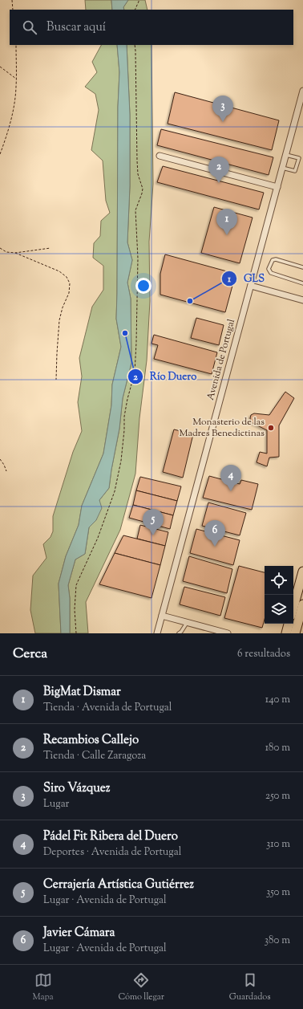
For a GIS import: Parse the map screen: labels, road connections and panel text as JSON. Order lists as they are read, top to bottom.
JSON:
{
  "streets": {
    "street": ["Avenida de Portugal"]
  },
  "places": ["GLS", "Río Duero", "Monasterio de las Madres Benedictinas"],
  "page": {
    "search": "Buscar aquí",
    "pins": [
      "3",
      "2",
      "1",
      "4",
      "5",
      "6"
    ],
    "heading": ["Cerca", "6 resultados"],
    "list": [
      {
        "mark": "1",
        "name": "BigMat Dismar",
        "note": "Tienda · Avenida de Portugal",
        "value": "140 m"
      },
      {
        "mark": "2",
        "name": "Recambios Callejo",
        "note": "Tienda · Calle Zaragoza",
        "value": "180 m"
      },
      {
        "mark": "3",
        "name": "Siro Vázquez",
        "note": "Lugar",
        "value": "250 m"
      },
      {
        "mark": "4",
        "name": "Pádel Fit Ribera del Duero",
        "note": "Deportes · Avenida de Portugal",
        "value": "310 m"
      },
      {
        "mark": "5",
        "name": "Cerrajería Artística Gutiérrez",
        "note": "Lugar · Avenida de Portugal",
        "value": "350 m"
      },
      {
        "mark": "6",
        "name": "Javier Cámara",
        "note": "Lugar · Avenida de Portugal",
        "value": "380 m"
      }
    ],
    "nav": ["Mapa", "Cómo llegar", "Guardados"]
  }
}
